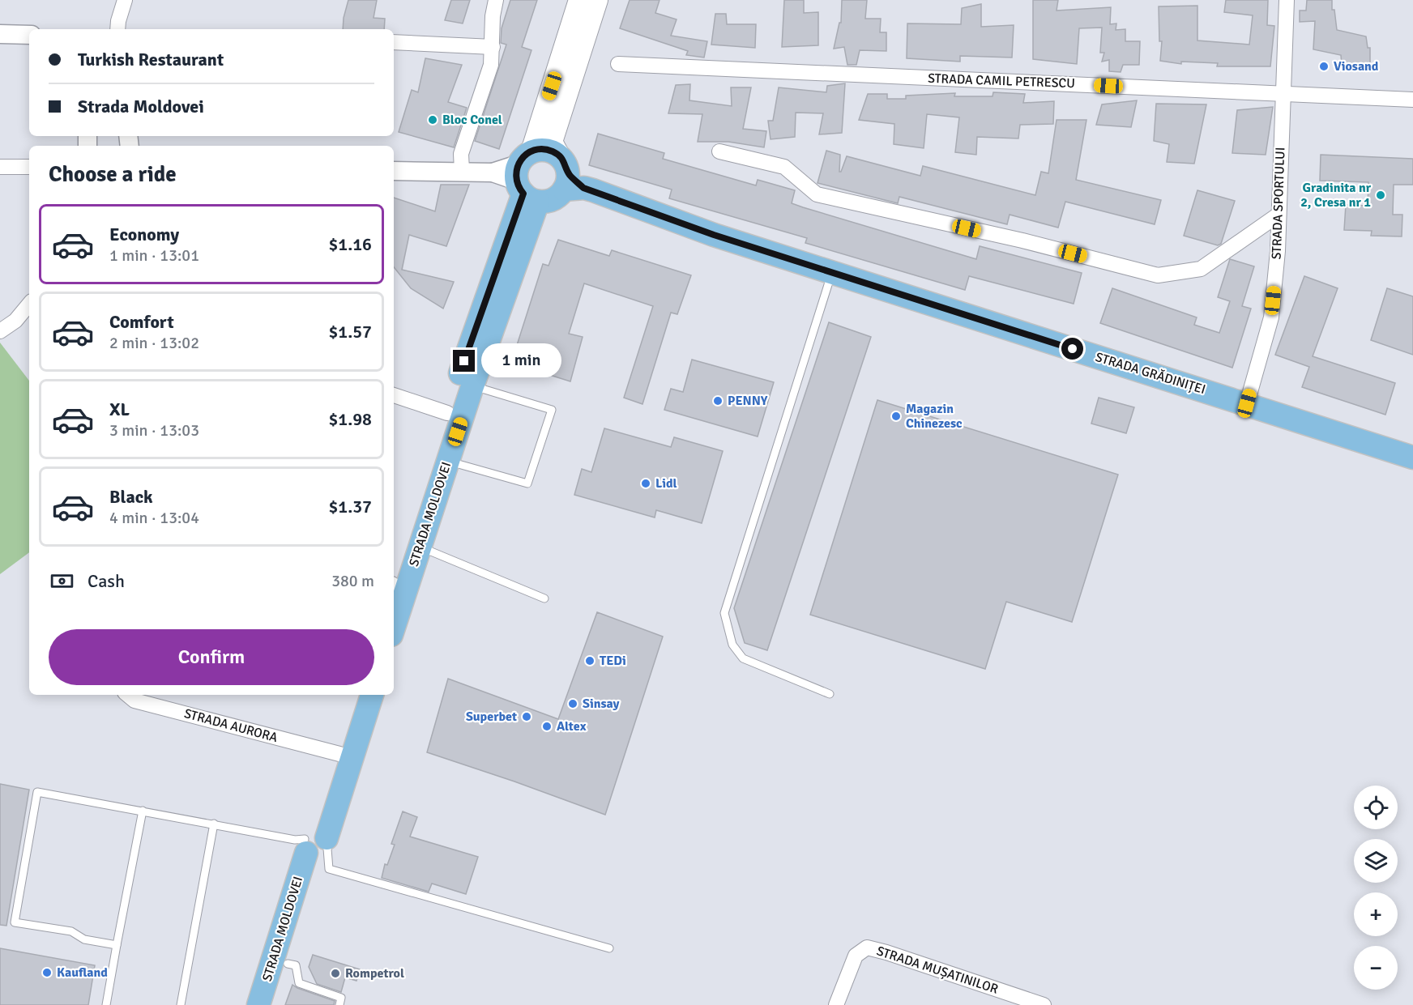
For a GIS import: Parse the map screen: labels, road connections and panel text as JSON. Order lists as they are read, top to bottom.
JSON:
{
  "streets": {
    "main road": ["STRADA GRĂDINIȚEI", "STRADA MOLDOVEI"],
    "street": [
      "STRADA CAMIL PETRESCU",
      "STRADA SPORTULUI",
      "STRADA AURORA",
      "STRADA MUȘATINILOR"
    ]
  },
  "crossings": [
    ["STRADA CAMIL PETRESCU", "STRADA SPORTULUI"],
    ["STRADA SPORTULUI", "STRADA GRĂDINIȚEI"],
    ["STRADA GRĂDINIȚEI", "STRADA MOLDOVEI"],
    ["STRADA MOLDOVEI", "STRADA AURORA"]
  ],
  "places": [
    "Viosand",
    "Bloc Conel",
    "Gradinita nr 2, Cresa nr 1",
    "PENNY",
    "Magazin Chinezesc",
    "Lidl",
    "TEDi",
    "Sinsay",
    "Superbet",
    "Altex",
    "Kaufland",
    "Rompetrol"
  ],
  "page": {
    "banner": ["Turkish Restaurant", "Strada Moldovei"],
    "heading": "Choose a ride",
    "list": [
      {
        "name": "Economy",
        "note": "1 min · 13:01",
        "value": "$1.16"
      },
      {
        "name": "Comfort",
        "note": "2 min · 13:02",
        "value": "$1.57"
      },
      {
        "name": "XL",
        "note": "3 min · 13:03",
        "value": "$1.98"
      },
      {
        "name": "Black",
        "note": "4 min · 13:04",
        "value": "$1.37"
      }
    ],
    "bubble": "1 min",
    "pay": ["Cash", "380 m"],
    "buttons": "Confirm",
    "map_buttons": ["+", "−"]
  }
}
